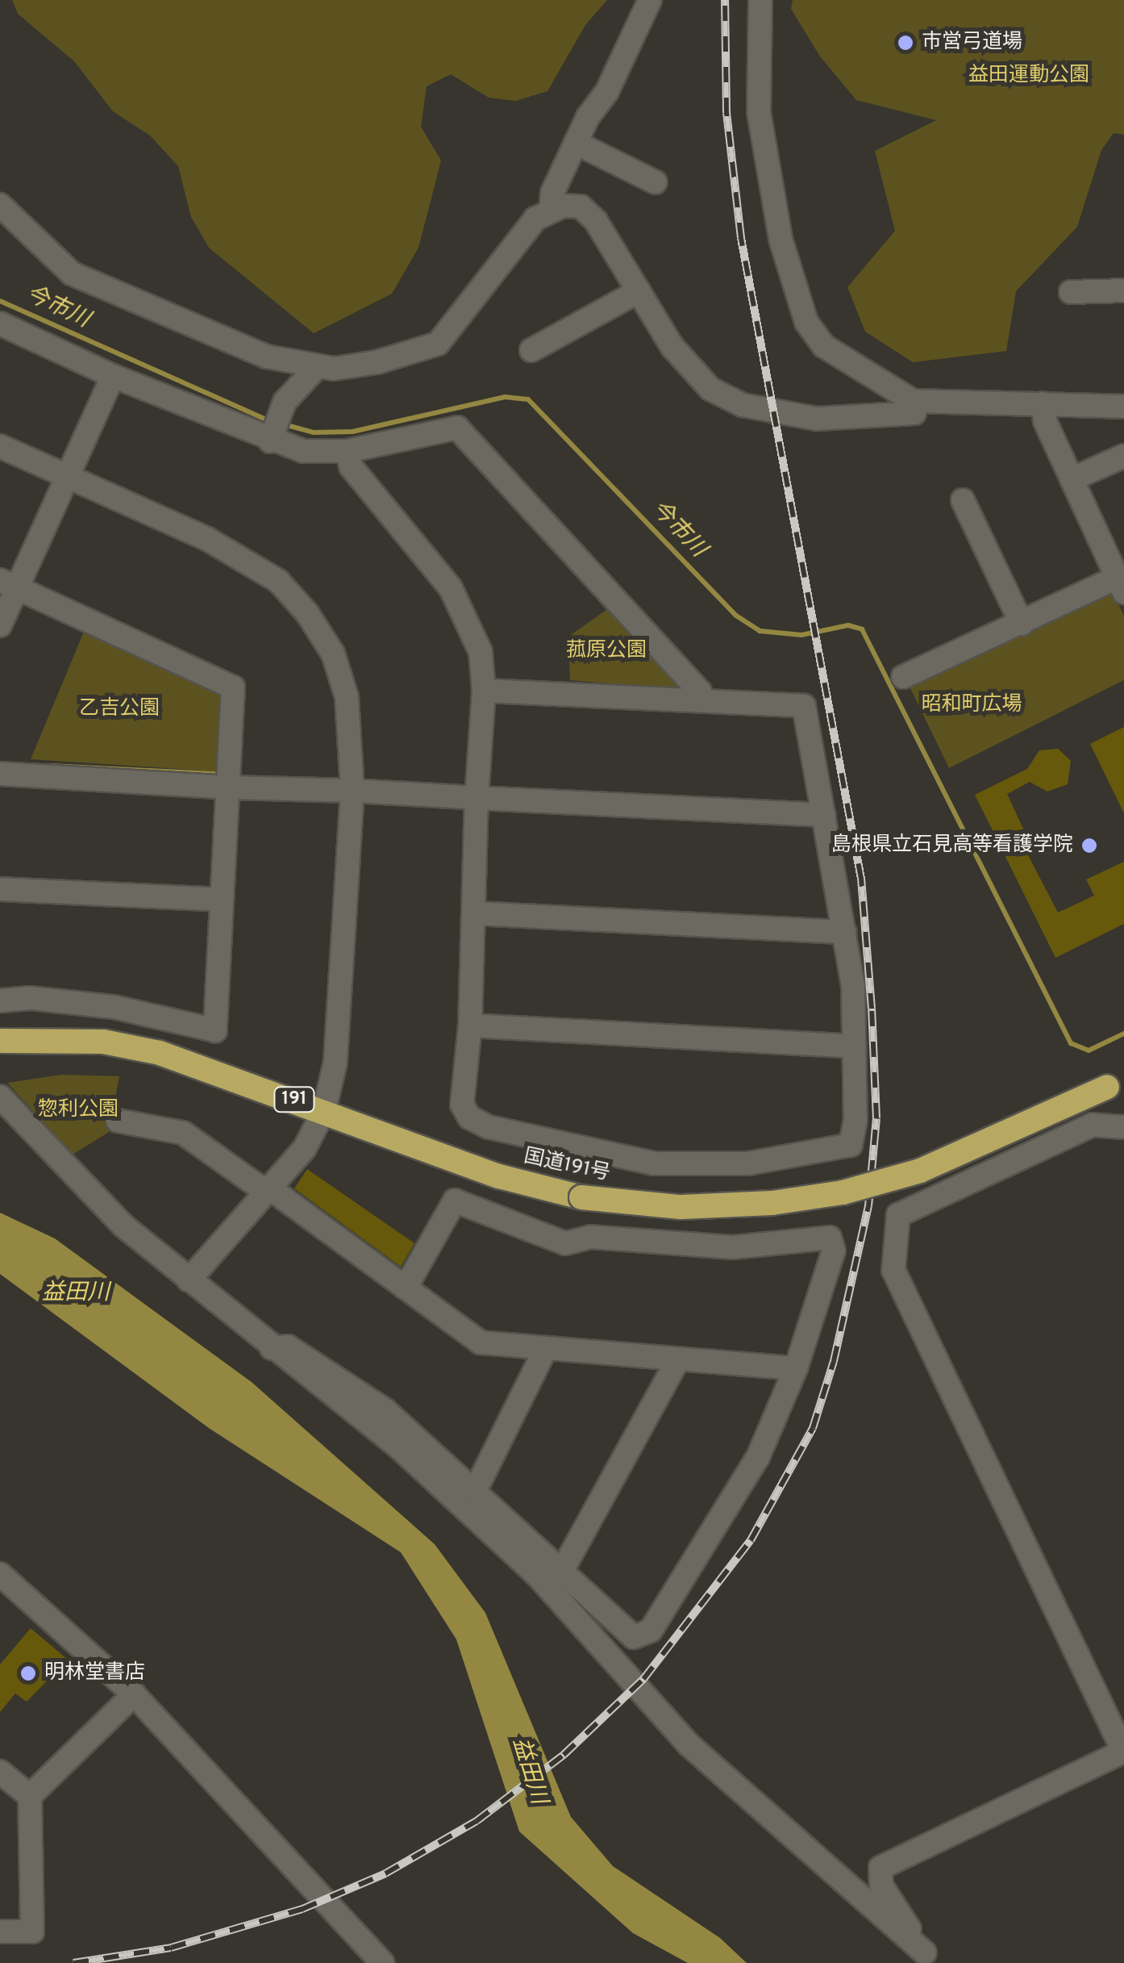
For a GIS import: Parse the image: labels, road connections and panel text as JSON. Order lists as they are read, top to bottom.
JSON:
{
  "streets": {
    "highway": ["191", "国道191号"]
  },
  "water": ["今市川", "益田川"],
  "parks": [
    "益田運動公園",
    "菰原公園",
    "昭和町広場",
    "乙吉公園",
    "惣利公園"
  ],
  "places": ["市営弓道場", "島根県立石見高等看護学院", "明林堂書店"]
}
